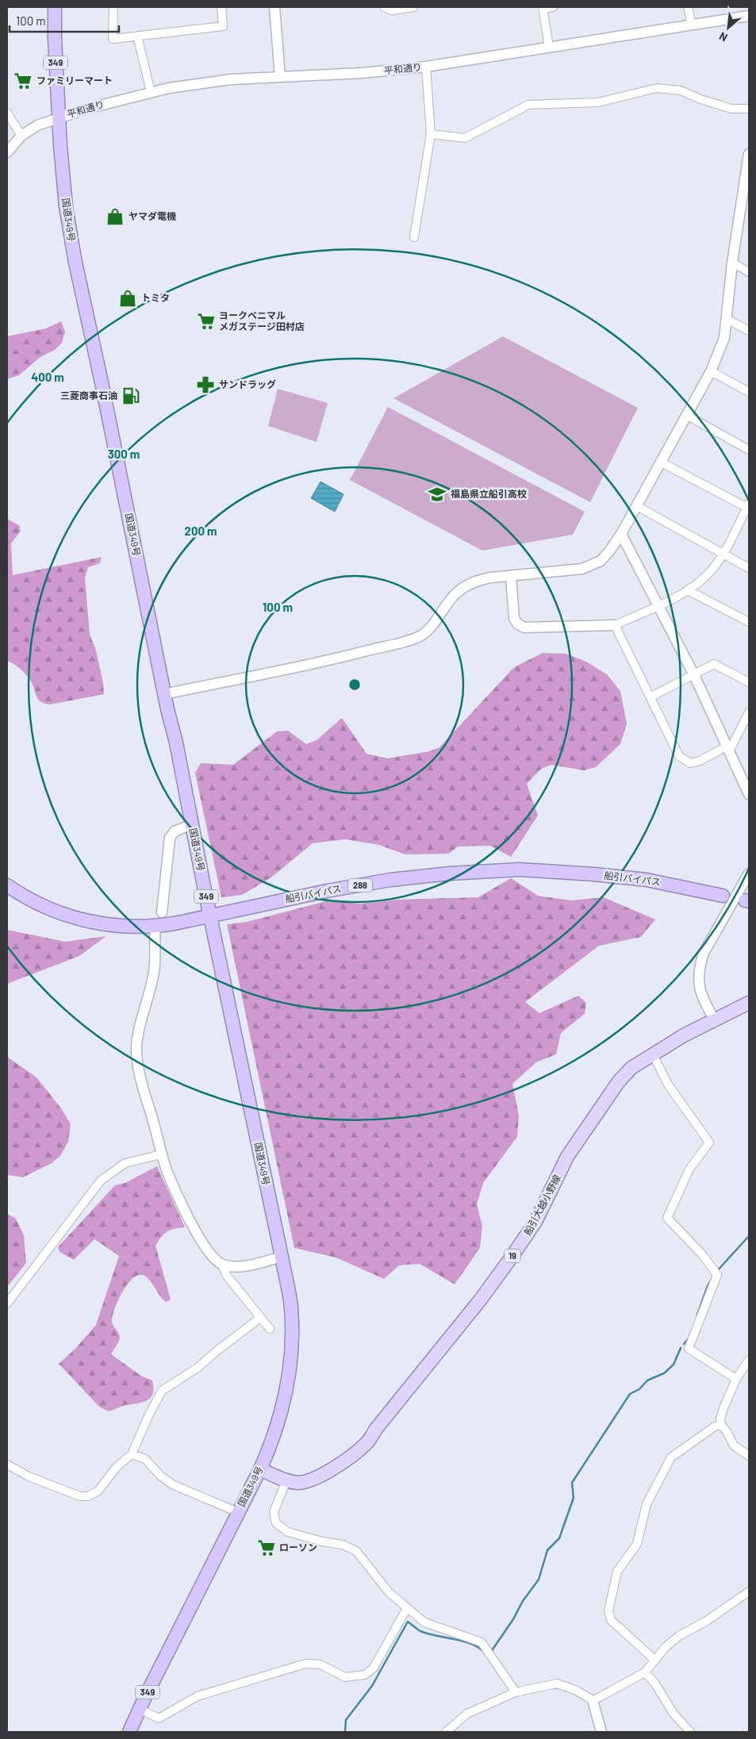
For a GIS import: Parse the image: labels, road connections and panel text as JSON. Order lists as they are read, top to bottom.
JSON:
{
  "streets": {
    "highway": [
      "349",
      "国道349号",
      "船引バイパス",
      "288"
    ],
    "main road": ["船引大越小野線", "19"],
    "street": ["平和通り"]
  },
  "crossings": [
    ["平和通り", "国道349号"],
    ["国道349号", "船引バイパス"],
    ["国道349号", "船引大越小野線"]
  ],
  "places": {
    "supermarket": ["ファミリーマート", "ヨークベニマル メガステージ田村店", "ローソン"],
    "shop": ["ヤマダ電機", "トミタ"],
    "pharmacy": ["サンドラッグ"],
    "fuel station": ["三菱商事石油"],
    "school or university": ["福島県立船引高校"]
  },
  "scale_bar": "100 m",
  "north": "bottom left",
  "rings": [
    "400 m",
    "300 m",
    "200 m",
    "100 m"
  ]
}
